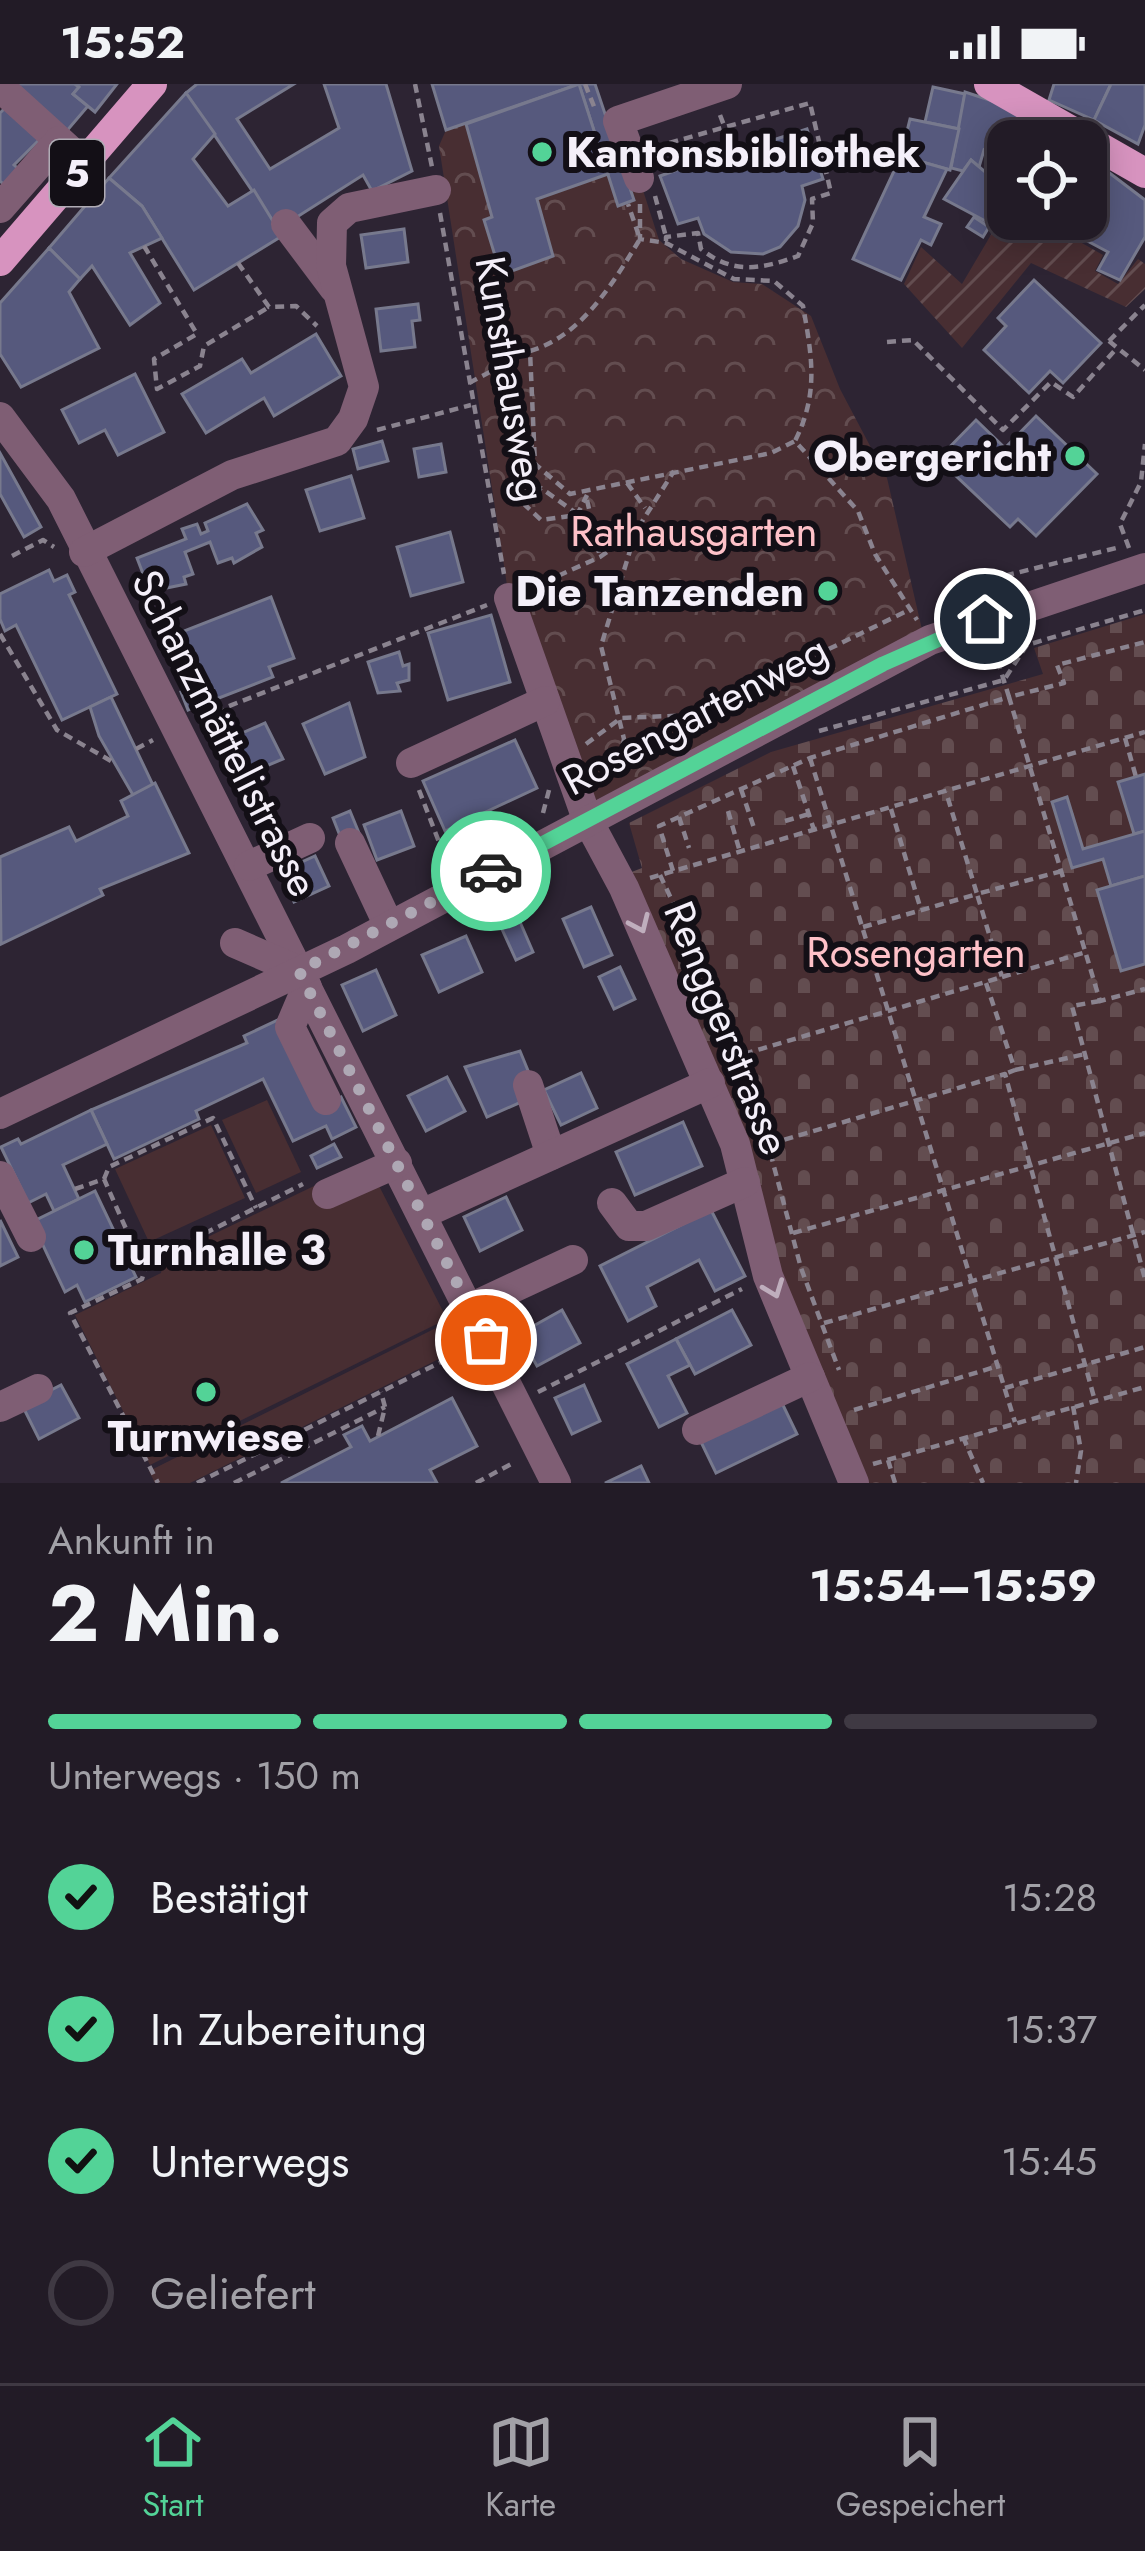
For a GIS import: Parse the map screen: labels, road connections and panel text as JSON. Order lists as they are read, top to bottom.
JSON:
{
  "streets": {
    "main road": ["5"],
    "street": ["Rosengartenweg", "Schanzmättelistrasse", "Renggerstrasse"],
    "path": ["Kunsthausweg"]
  },
  "crossings": [
    ["Rosengartenweg", "Schanzmättelistrasse"],
    ["Rosengartenweg", "Renggerstrasse"]
  ],
  "one_way": ["Renggerstrasse"],
  "parks": ["Rathausgarten", "Rosengarten"],
  "places": [
    "Kantonsbibliothek",
    "Obergericht",
    "Die Tanzenden",
    "Turnhalle 3",
    "Turnwiese"
  ],
  "page": {
    "status": "15:52",
    "heading": ["2 Min.", "Ankunft in", "15:54–15:59"],
    "bar": "Unterwegs · 150 m",
    "list": [
      ["Bestätigt", "15:28"],
      ["In Zubereitung", "15:37"],
      ["Unterwegs", "15:45"],
      "Geliefert"
    ],
    "tabs": ["Start", "Karte", "Gespeichert"]
  }
}
